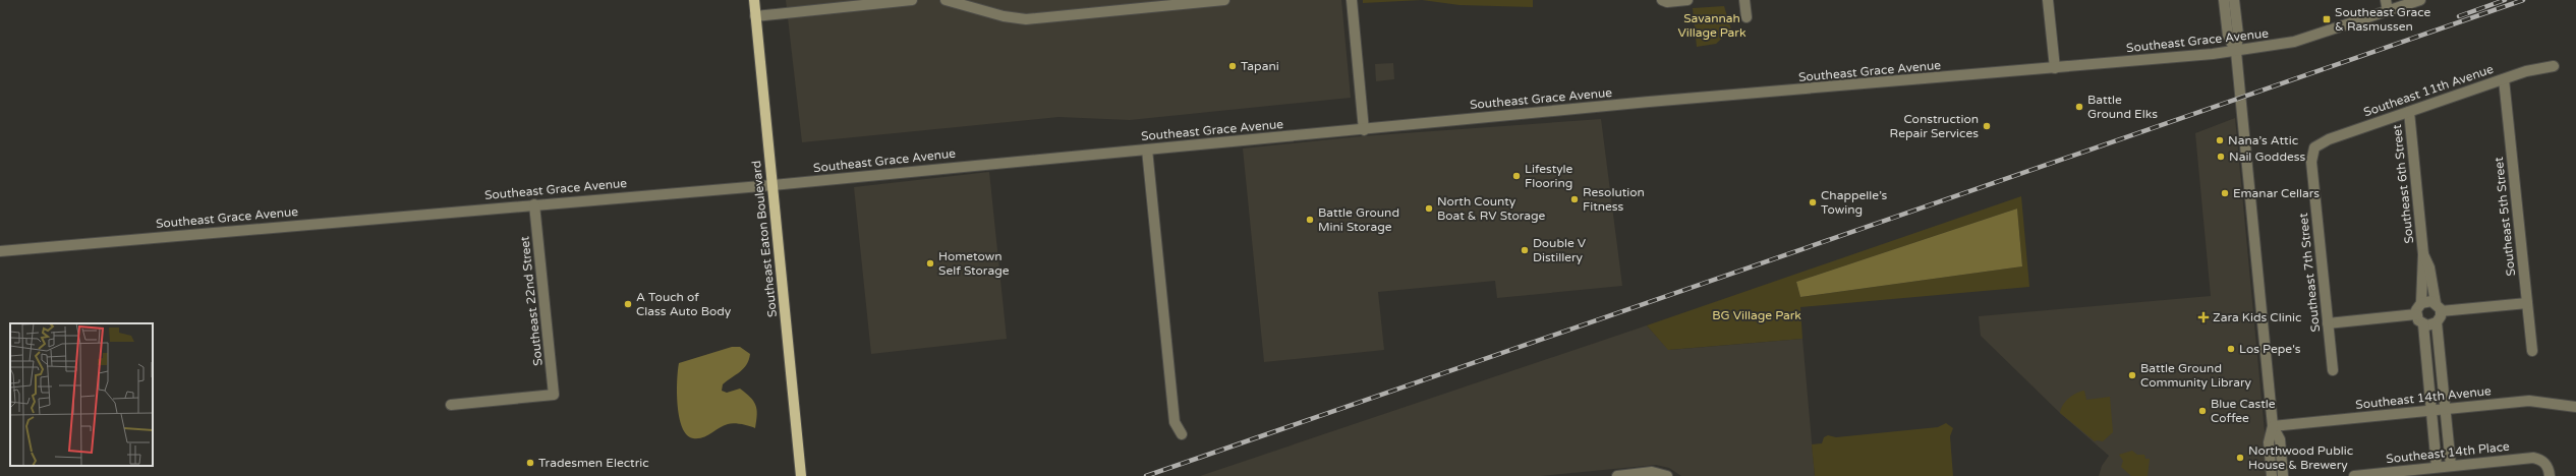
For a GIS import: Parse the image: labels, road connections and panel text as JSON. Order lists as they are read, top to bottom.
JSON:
{
  "streets": {
    "main road": ["Southeast Eaton Boulevard"],
    "street": [
      "Southeast Grace Avenue",
      "Southeast 11th Avenue",
      "Southeast 6th Street",
      "Southeast 5th Street",
      "Southeast 7th Street",
      "Southeast 22nd Street",
      "Southeast 14th Avenue",
      "Southeast 14th Place"
    ]
  },
  "crossings": [
    ["Southeast Grace Avenue", "Southeast Eaton Boulevard"],
    ["Southeast Grace Avenue", "Southeast 22nd Street"],
    ["Southeast 11th Avenue", "Southeast 6th Street"],
    ["Southeast 11th Avenue", "Southeast 5th Street"],
    ["Southeast 11th Avenue", "Southeast 7th Street"],
    ["Southeast 6th Street", "Southeast 14th Avenue"],
    ["Southeast 6th Street", "Southeast 14th Place"]
  ],
  "parks": ["Savannah Village Park", "BG Village Park"],
  "places": {
    "transit": ["Southeast Grace & Rasmussen"],
    "other": [
      "Tapani",
      "Battle Ground Elks",
      "Construction Repair Services",
      "Nana’s Attic",
      "Nail Goddess",
      "Lifestyle Flooring",
      "Emanar Cellars",
      "Resolution Fitness",
      "Chappelle’s Towing",
      "North County Boat & RV Storage",
      "Battle Ground Mini Storage",
      "Double V Distillery",
      "Hometown Self Storage",
      "A Touch of Class Auto Body",
      "Los Pepe's",
      "Battle Ground Community Library",
      "Blue Castle Coffee",
      "Northwood Public House & Brewery",
      "Tradesmen Electric"
    ],
    "health": ["Zara Kids Clinic"]
  }
}
